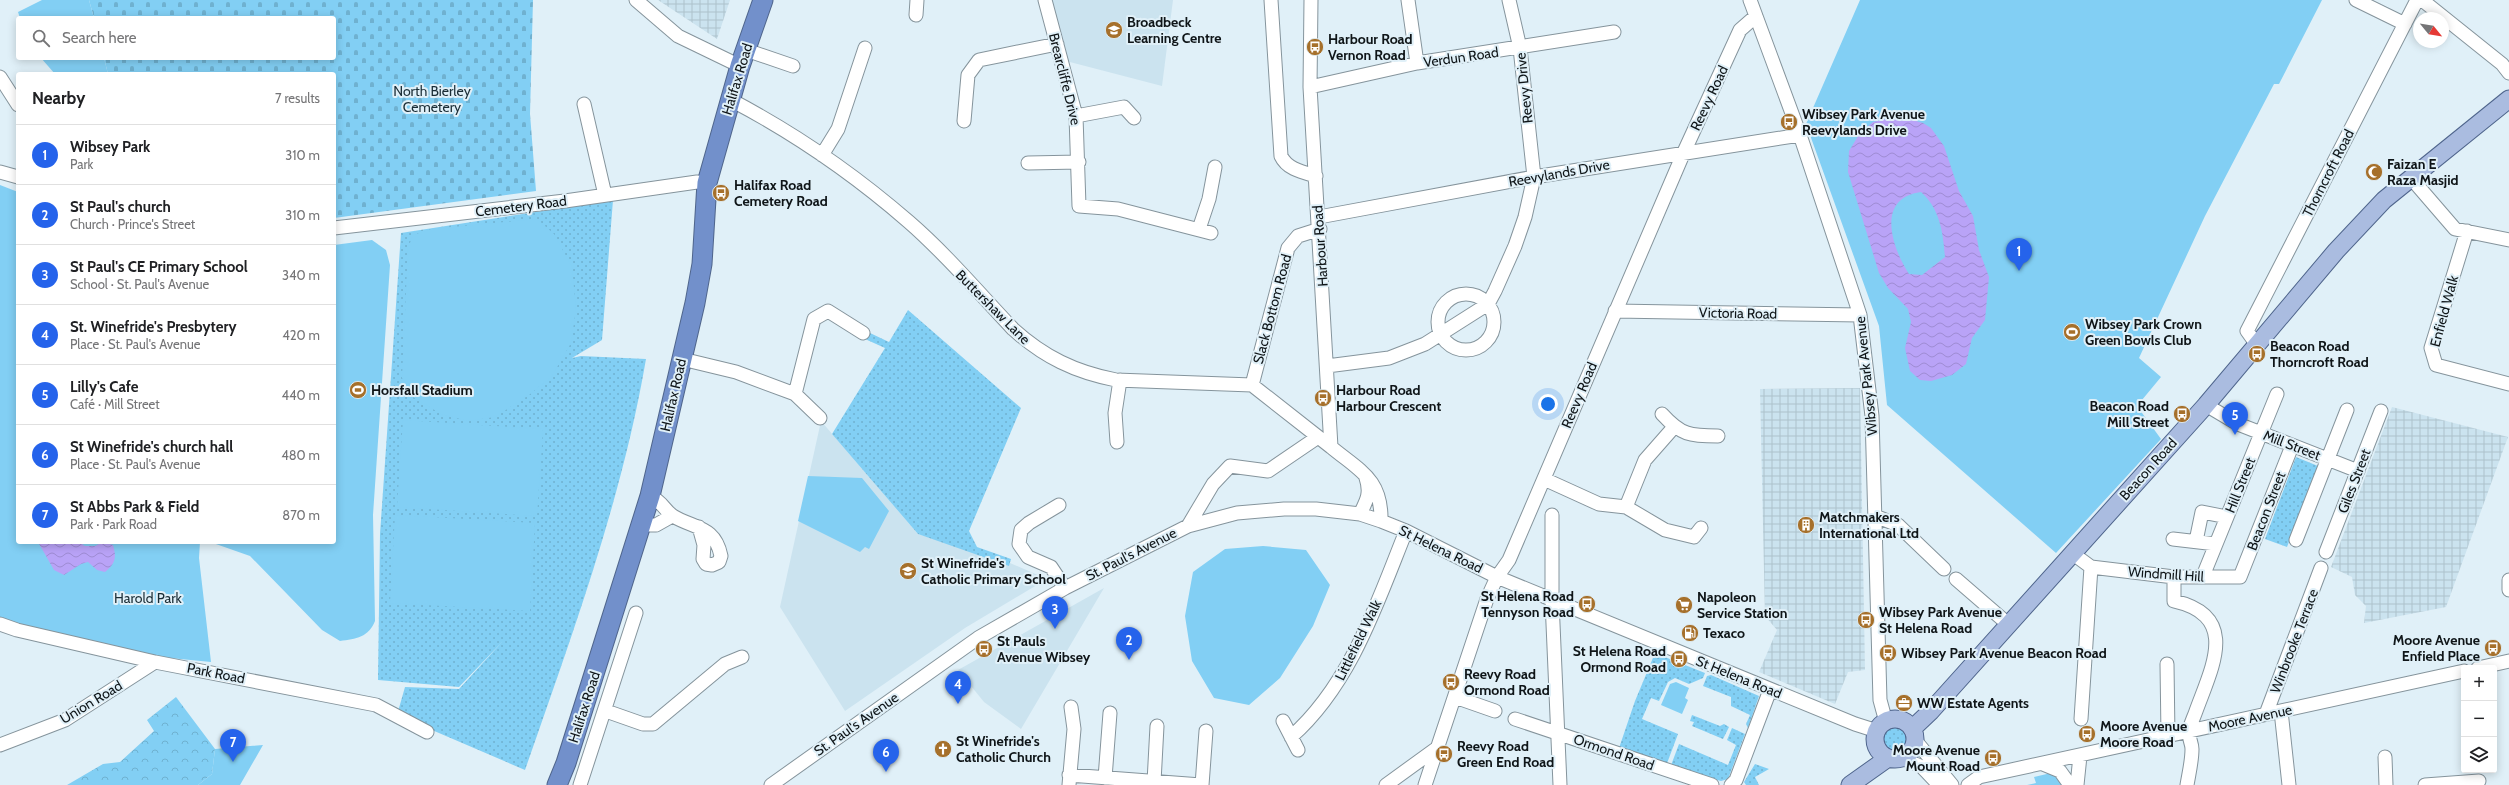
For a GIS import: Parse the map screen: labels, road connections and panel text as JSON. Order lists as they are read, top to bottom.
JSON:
{
  "streets": {
    "highway": ["Halifax Road"],
    "main road": ["Beacon Road"],
    "street": [
      "Verdun Road",
      "Brearcliffe Drive",
      "Reevy Drive",
      "Reevy Road",
      "Reevylands Drive",
      "Thorncroft Road",
      "Cemetery Road",
      "Harbour Road",
      "Buttershaw Lane",
      "Slack Bottom Road",
      "Enfield Walk",
      "Victoria Road",
      "Wibsey Park Avenue",
      "Mill Street",
      "Giles Street",
      "Hill Street",
      "Beacon Street",
      "St Helena Road",
      "St. Paul's Avenue",
      "Windmill Hill",
      "Littlefield Walk",
      "Winbrooke Terrace",
      "Park Road",
      "Union Road",
      "Moore Avenue",
      "Ormond Road"
    ]
  },
  "crossings": [
    ["Verdun Road", "Reevy Drive"],
    ["Verdun Road", "Harbour Road"],
    ["Halifax Road", "Cemetery Road"],
    ["Halifax Road", "Buttershaw Lane"],
    ["Reevy Drive", "Reevylands Drive"],
    ["Reevy Road", "Reevylands Drive"],
    ["Reevy Road", "Victoria Road"],
    ["Reevy Road", "Wibsey Park Avenue"],
    ["Reevy Road", "St Helena Road"],
    ["Reevylands Drive", "Harbour Road"],
    ["Reevylands Drive", "Slack Bottom Road"],
    ["Reevylands Drive", "Wibsey Park Avenue"],
    ["Thorncroft Road", "Beacon Road"],
    ["Harbour Road", "Slack Bottom Road"],
    ["Buttershaw Lane", "Slack Bottom Road"],
    ["Victoria Road", "Wibsey Park Avenue"],
    ["Wibsey Park Avenue", "Beacon Road"],
    ["Wibsey Park Avenue", "St Helena Road"],
    ["Mill Street", "Beacon Road"],
    ["Mill Street", "Giles Street"],
    ["Mill Street", "Hill Street"],
    ["Mill Street", "Beacon Street"],
    ["Beacon Road", "St Helena Road"],
    ["Hill Street", "Windmill Hill"],
    ["Beacon Street", "Windmill Hill"],
    ["St Helena Road", "St. Paul's Avenue"],
    ["St Helena Road", "Littlefield Walk"],
    ["Winbrooke Terrace", "Moore Avenue"],
    ["Park Road", "Union Road"]
  ],
  "parks": ["North Bierley Cemetery", "Harold Park"],
  "places": {
    "school or university": ["Broadbeck Learning Centre", "St Winefride's Catholic Primary School"],
    "bus stop": [
      "Harbour Road Vernon Road",
      "Wibsey Park Avenue Reevylands Drive",
      "Halifax Road Cemetery Road",
      "Beacon Road Thorncroft Road",
      "Harbour Road Harbour Crescent",
      "Beacon Road Mill Street",
      "St Helena Road Tennyson Road",
      "Wibsey Park Avenue St Helena Road",
      "Moore Avenue Enfield Place",
      "St Pauls Avenue Wibsey",
      "Wibsey Park Avenue Beacon Road",
      "St Helena Road Ormond Road",
      "Reevy Road Ormond Road",
      "Moore Avenue Moore Road",
      "Reevy Road Green End Road",
      "Moore Avenue Mount Road"
    ],
    "mosque": ["Faizan E Raza Masjid"],
    "sports": ["Wibsey Park Crown Green Bowls Club", "Horsfall Stadium"],
    "building": ["Matchmakers International Ltd"],
    "supermarket": ["Napoleon Service Station"],
    "fuel station": ["Texaco"],
    "office": ["WW Estate Agents"],
    "church": ["St Winefride's Catholic Church"]
  },
  "north": "bottom right",
  "page": {
    "search": "Search here",
    "heading": ["Nearby", "7 results"],
    "list": [
      {
        "mark": "1",
        "name": "Wibsey Park",
        "note": "Park",
        "value": "310 m"
      },
      {
        "mark": "2",
        "name": "St Paul's church",
        "note": "Church · Prince's Street",
        "value": "310 m"
      },
      {
        "mark": "3",
        "name": "St Paul's CE Primary School",
        "note": "School · St. Paul's Avenue",
        "value": "340 m"
      },
      {
        "mark": "4",
        "name": "St. Winefride's Presbytery",
        "note": "Place · St. Paul's Avenue",
        "value": "420 m"
      },
      {
        "mark": "5",
        "name": "Lilly's Cafe",
        "note": "Café · Mill Street",
        "value": "440 m"
      },
      {
        "mark": "6",
        "name": "St Winefride's church hall",
        "note": "Place · St. Paul's Avenue",
        "value": "480 m"
      },
      {
        "mark": "7",
        "name": "St Abbs Park & Field",
        "note": "Park · Park Road",
        "value": "870 m"
      }
    ],
    "pins": [
      "1",
      "5",
      "3",
      "2",
      "4",
      "7",
      "6"
    ],
    "map_buttons": ["+", "−"]
  }
}
